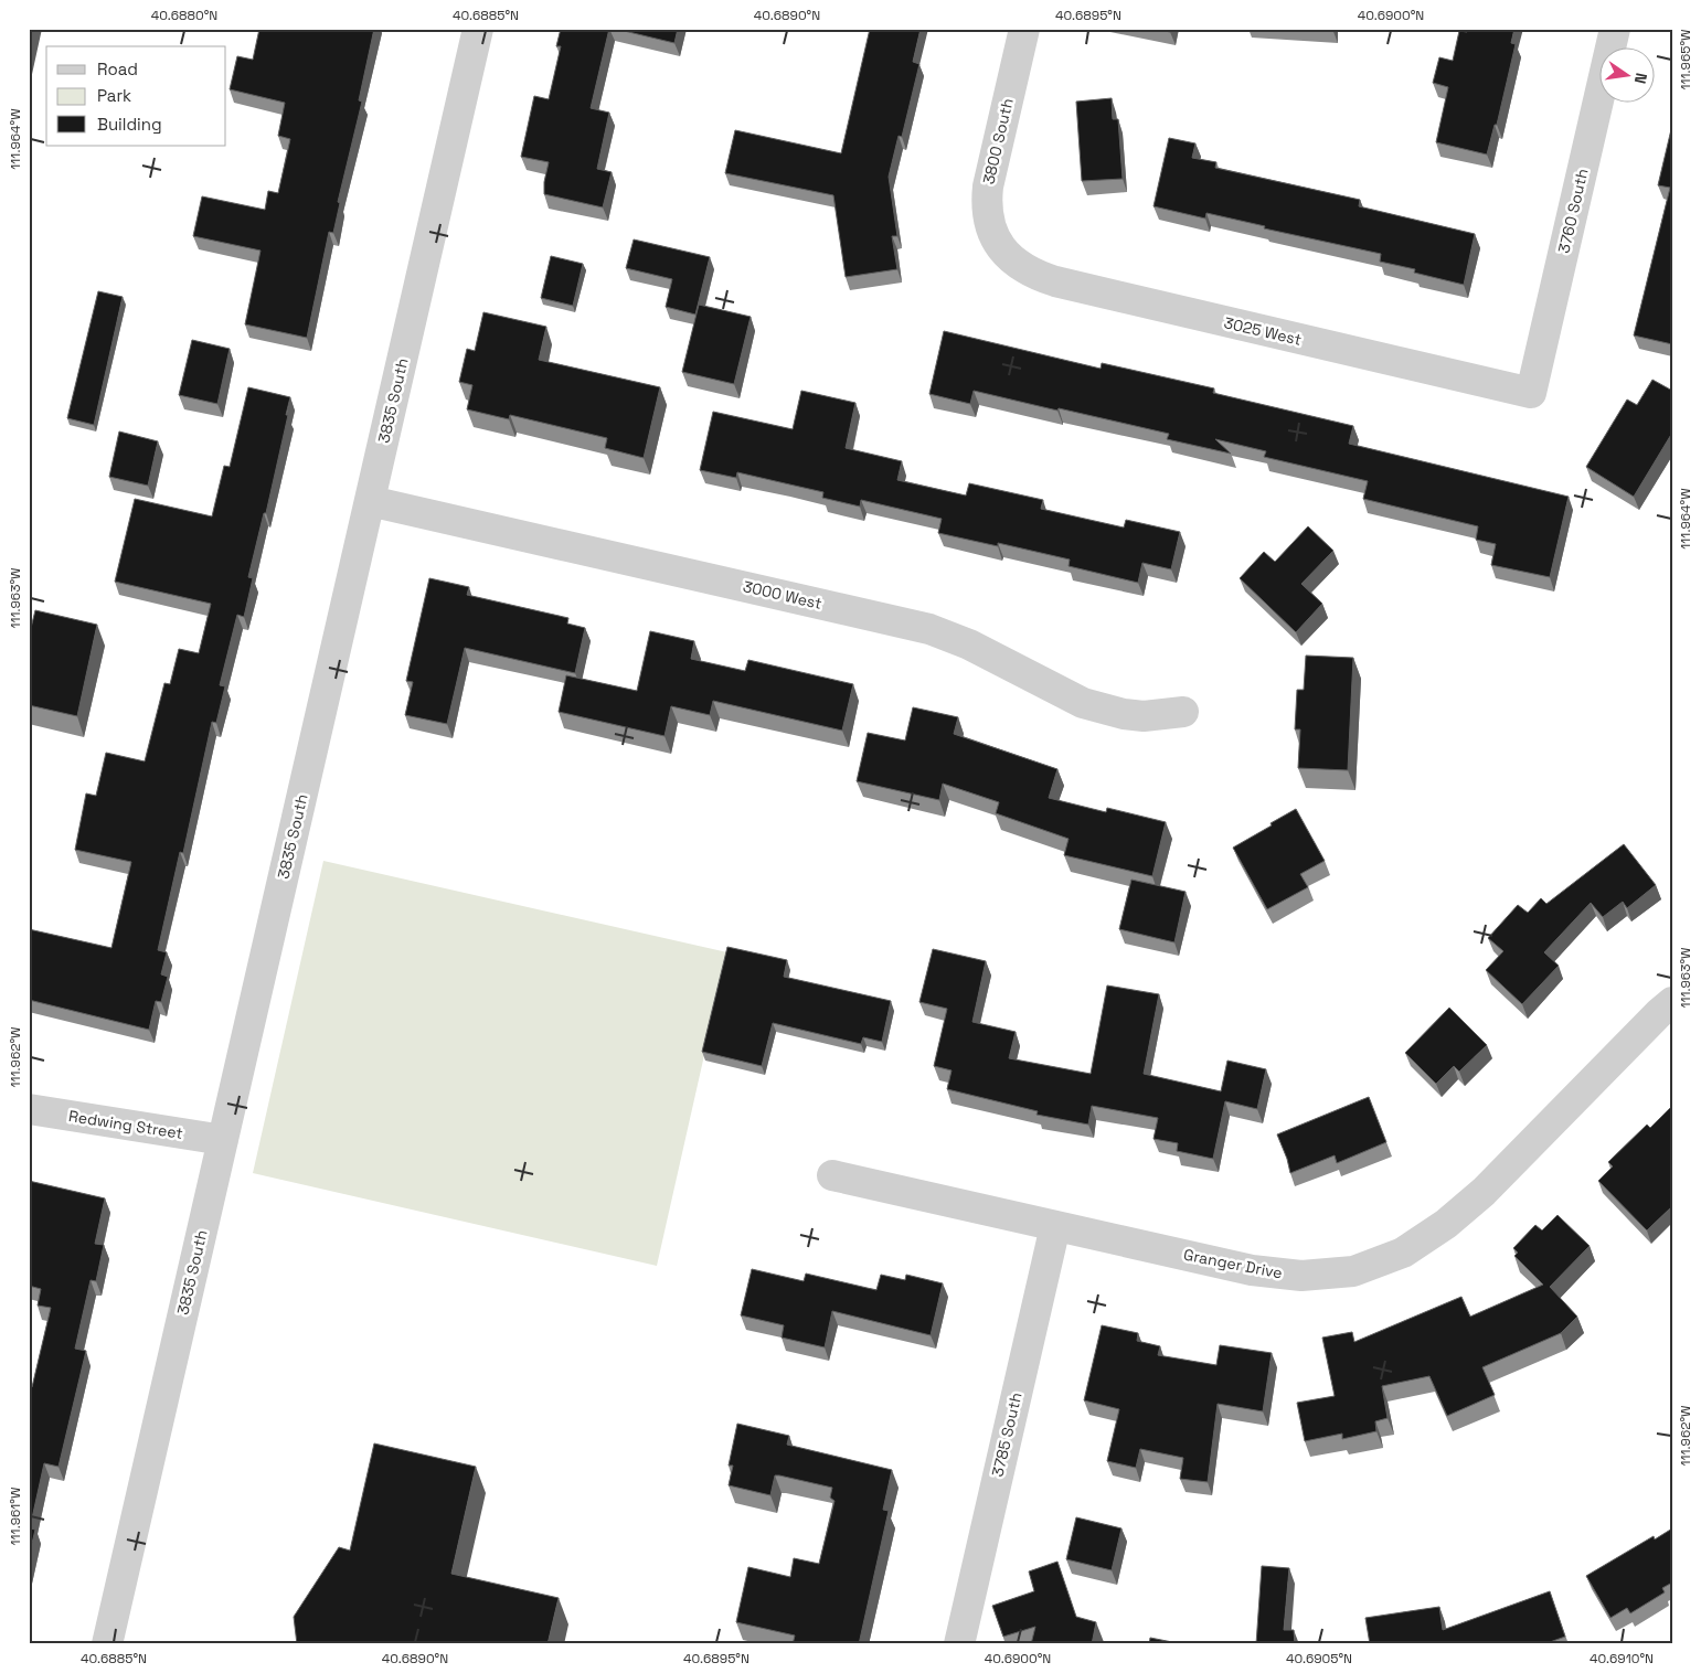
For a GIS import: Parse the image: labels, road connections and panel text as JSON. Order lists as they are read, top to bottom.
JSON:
{
  "streets": {
    "street": [
      "3800 South",
      "3760 South",
      "3025 West",
      "3835 South",
      "3000 West",
      "Redwing Street",
      "Granger Drive",
      "3785 South"
    ]
  },
  "crossings": [
    ["3800 South", "3025 West"],
    ["3760 South", "3025 West"],
    ["3835 South", "3000 West"],
    ["3835 South", "Redwing Street"],
    ["Granger Drive", "3785 South"]
  ],
  "legend": ["Road", "Park", "Building"],
  "north": "right",
  "coordinates": [
    "40.6880°N",
    "40.6885°N",
    "40.6890°N",
    "40.6895°N",
    "40.6900°N",
    "111.965°W",
    "111.964°W",
    "111.963°W",
    "111.962°W",
    "111.961°W",
    "40.6905°N",
    "40.6910°N"
  ]
}
